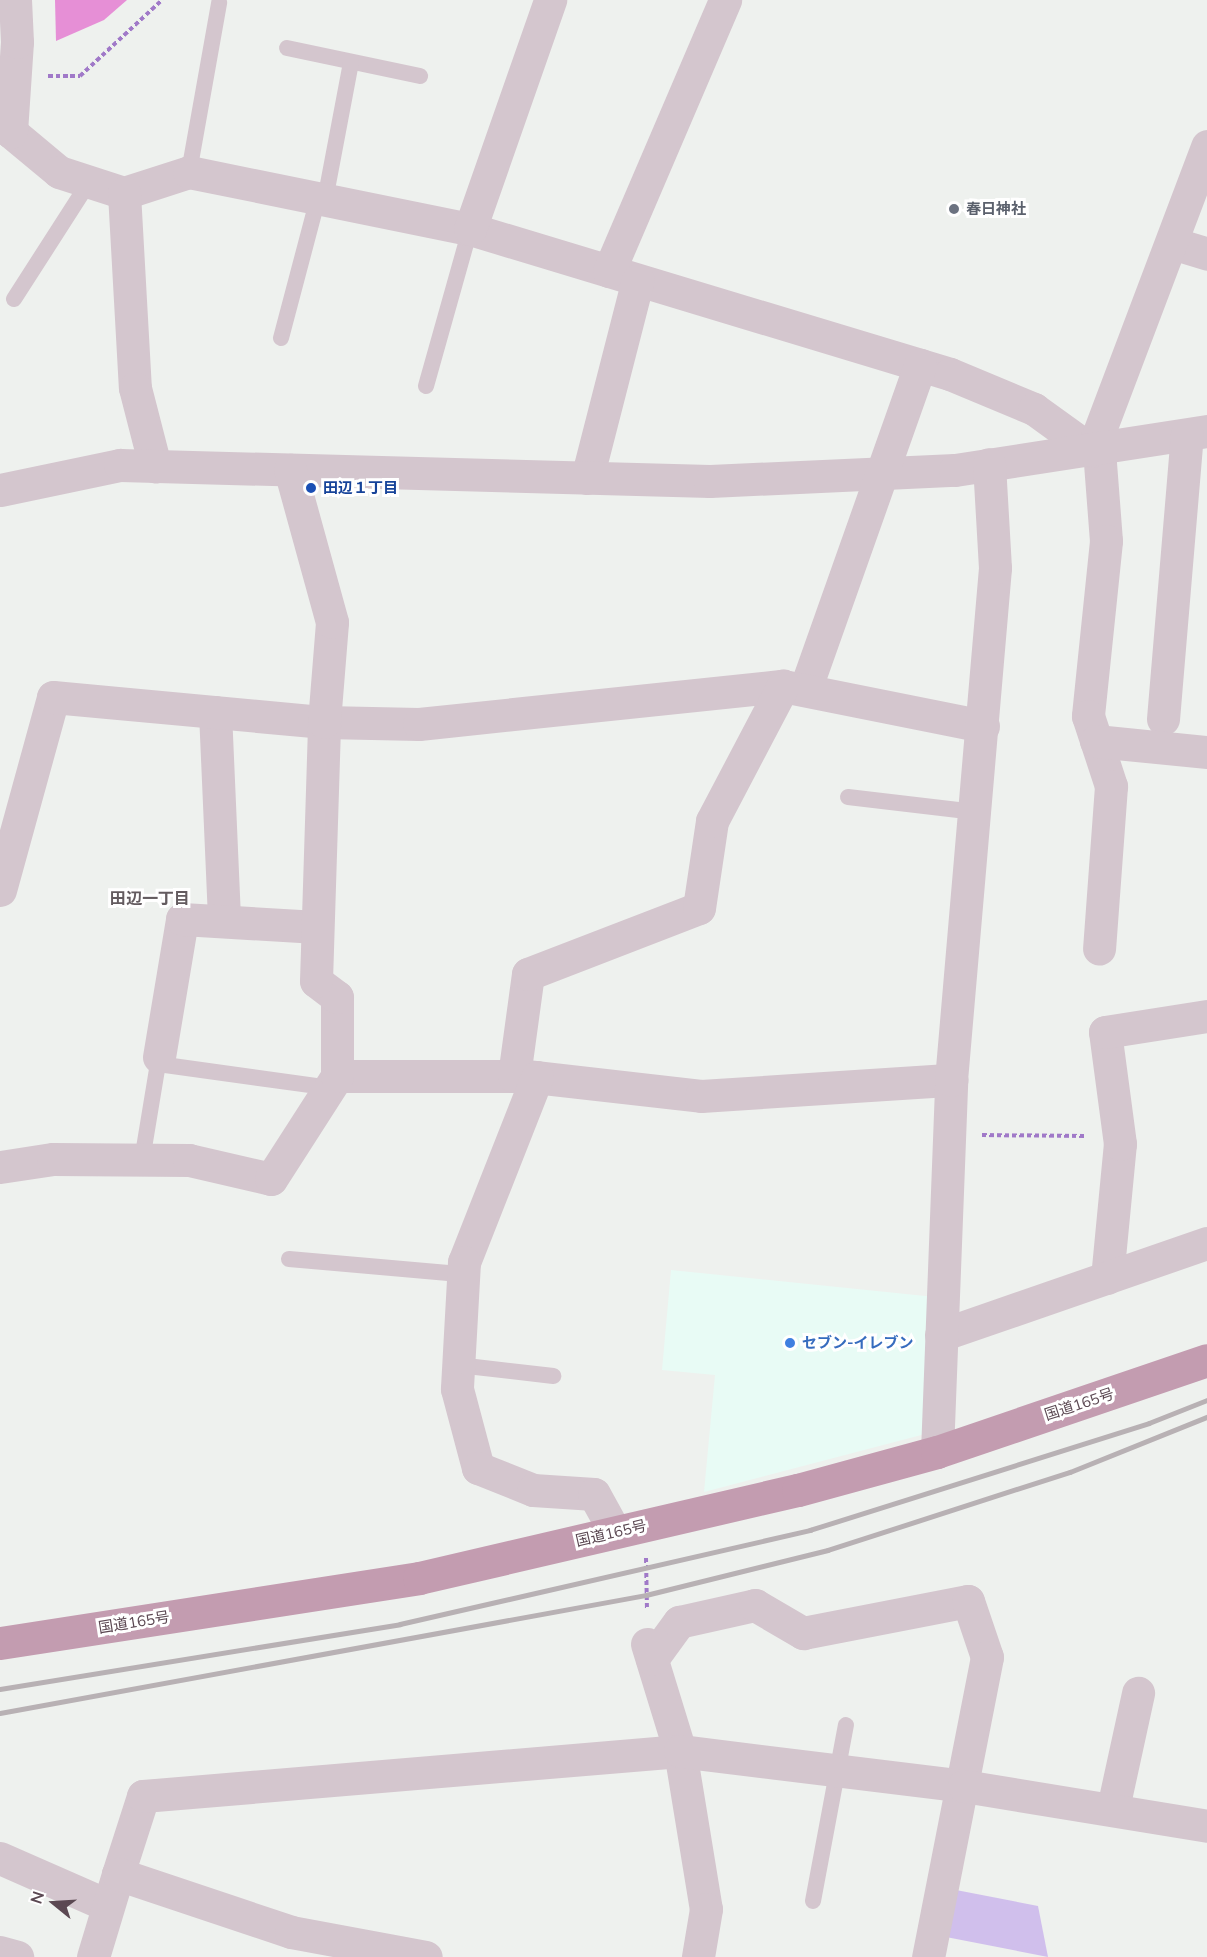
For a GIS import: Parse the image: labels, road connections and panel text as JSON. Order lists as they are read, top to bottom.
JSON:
{
  "streets": {
    "highway": ["国道165号"]
  },
  "districts": ["田辺一丁目"],
  "places": ["春日神社", "田辺１丁目", "セブン-イレブン"],
  "north": "left"
}
